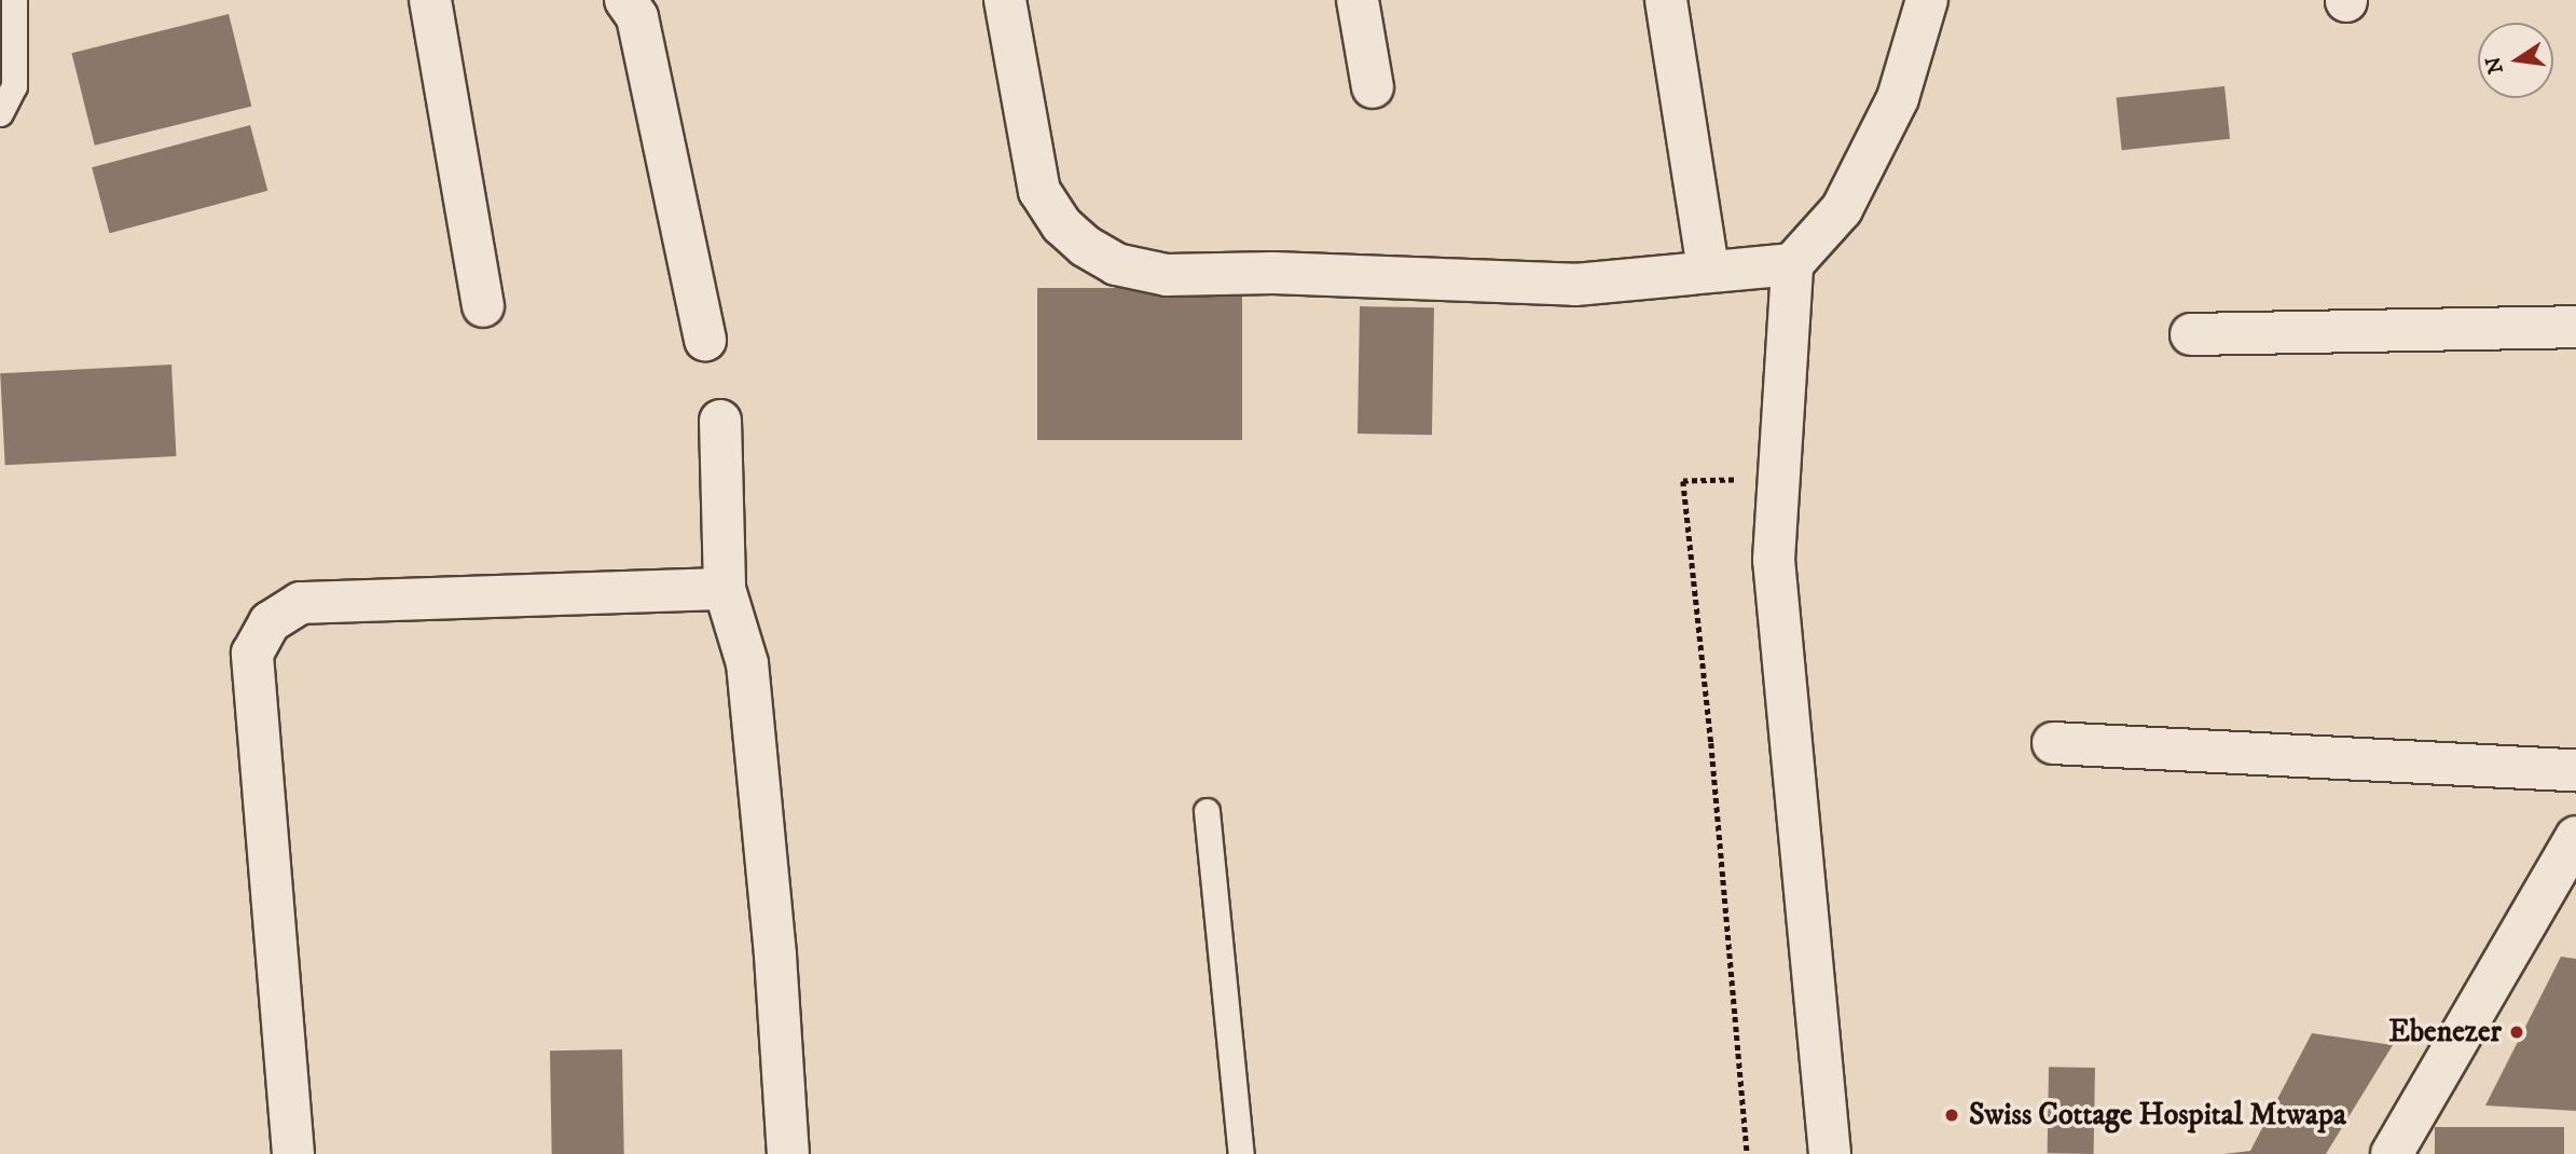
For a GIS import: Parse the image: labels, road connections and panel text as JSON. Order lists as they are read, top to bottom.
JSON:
{
  "places": ["Ebenezer", "Swiss Cottage Hospital Mtwapa"],
  "north": "left"
}
